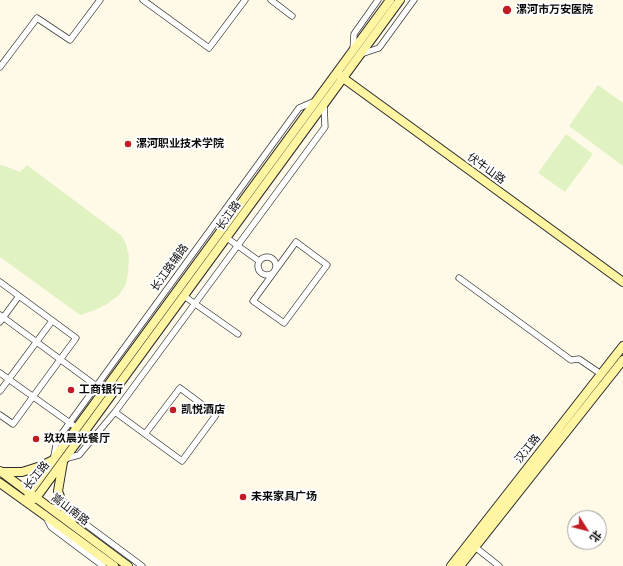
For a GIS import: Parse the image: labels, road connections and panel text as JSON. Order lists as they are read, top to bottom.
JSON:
{
  "streets": {
    "main road": [
      "伏牛山路",
      "长江路",
      "汉江路",
      "嵩山南路"
    ],
    "street": ["长江路辅路"]
  },
  "crossings": [
    ["伏牛山路", "长江路"],
    ["长江路", "长江路辅路"],
    ["长江路", "嵩山南路"]
  ],
  "places": [
    "漯河市万安医院",
    "漯河职业技术学院",
    "工商银行",
    "凯悦酒店",
    "玖玖晨光餐厅",
    "未来家具广场"
  ],
  "north": "bottom right"
}
